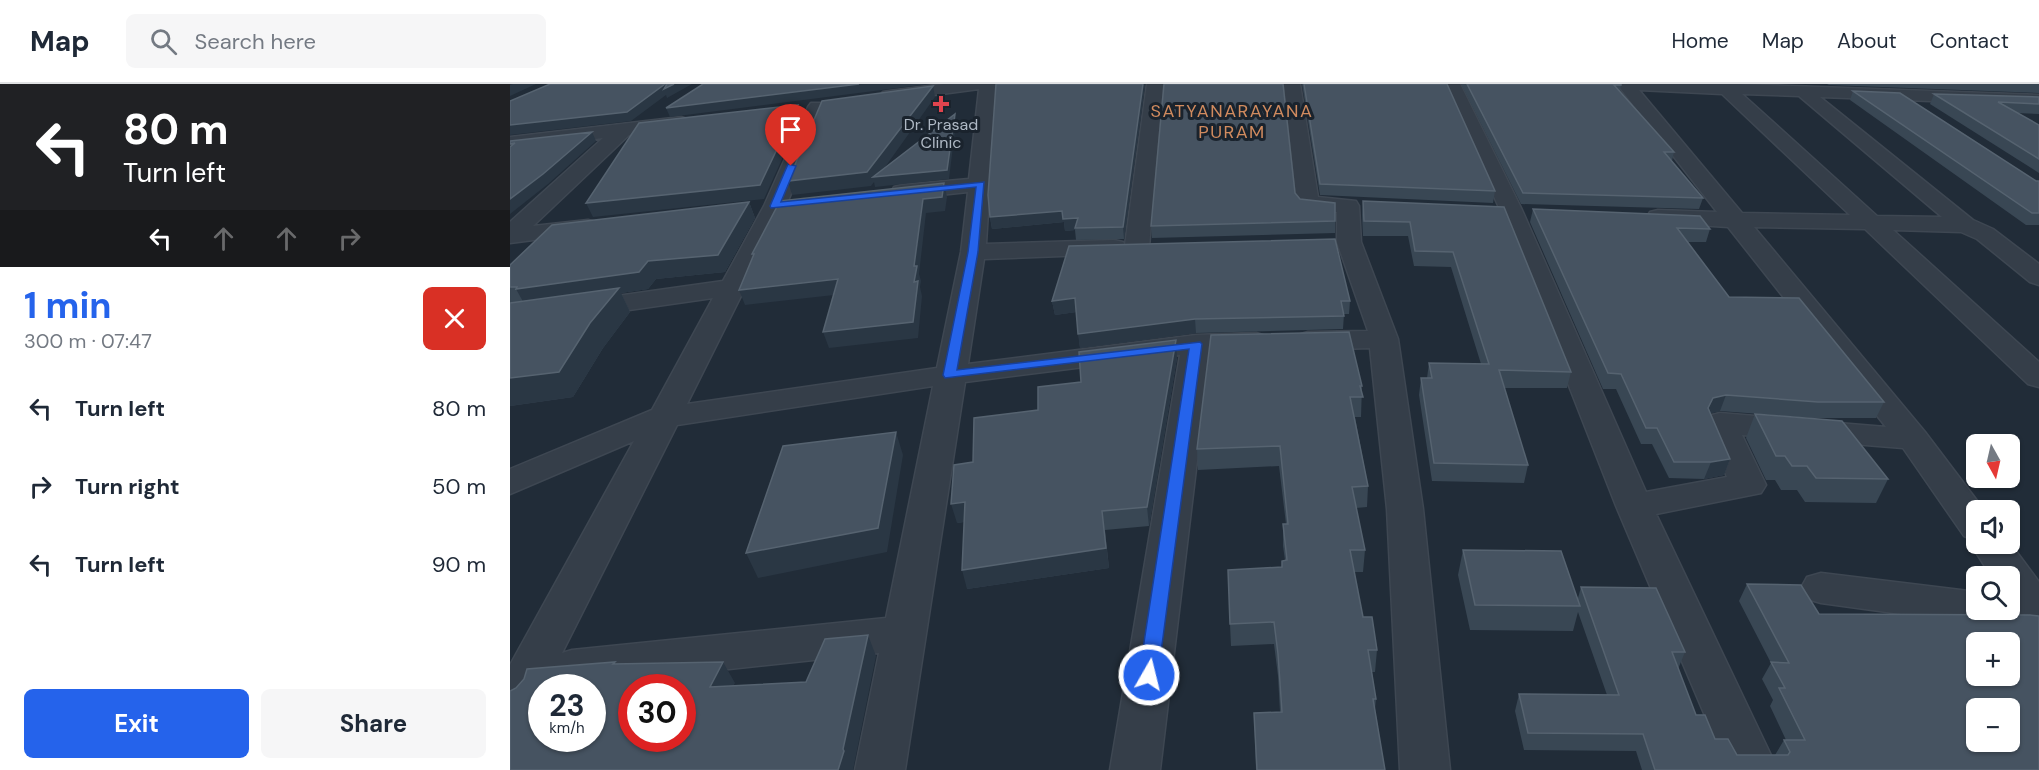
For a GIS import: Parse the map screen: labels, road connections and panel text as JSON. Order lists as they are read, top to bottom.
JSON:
{
  "districts": ["SATYANARAYANA PURAM"],
  "places": {
    "health": ["Dr. Prasad Clinic"]
  },
  "north": "bottom",
  "page": {
    "header": "Map",
    "search": "Search here",
    "nav": [
      "Home",
      "Map",
      "About",
      "Contact"
    ],
    "turn": ["80 m", "Turn left"],
    "heading": ["1 min", "300 m · 07:47"],
    "list": [
      {
        "name": "Turn left",
        "value": "80 m"
      },
      {
        "name": "Turn right",
        "value": "50 m"
      },
      {
        "name": "Turn left",
        "value": "90 m"
      }
    ],
    "map_buttons": ["+", "−"],
    "speed": "23 km/h",
    "limit": "30",
    "buttons": ["Exit", "Share"]
  }
}
